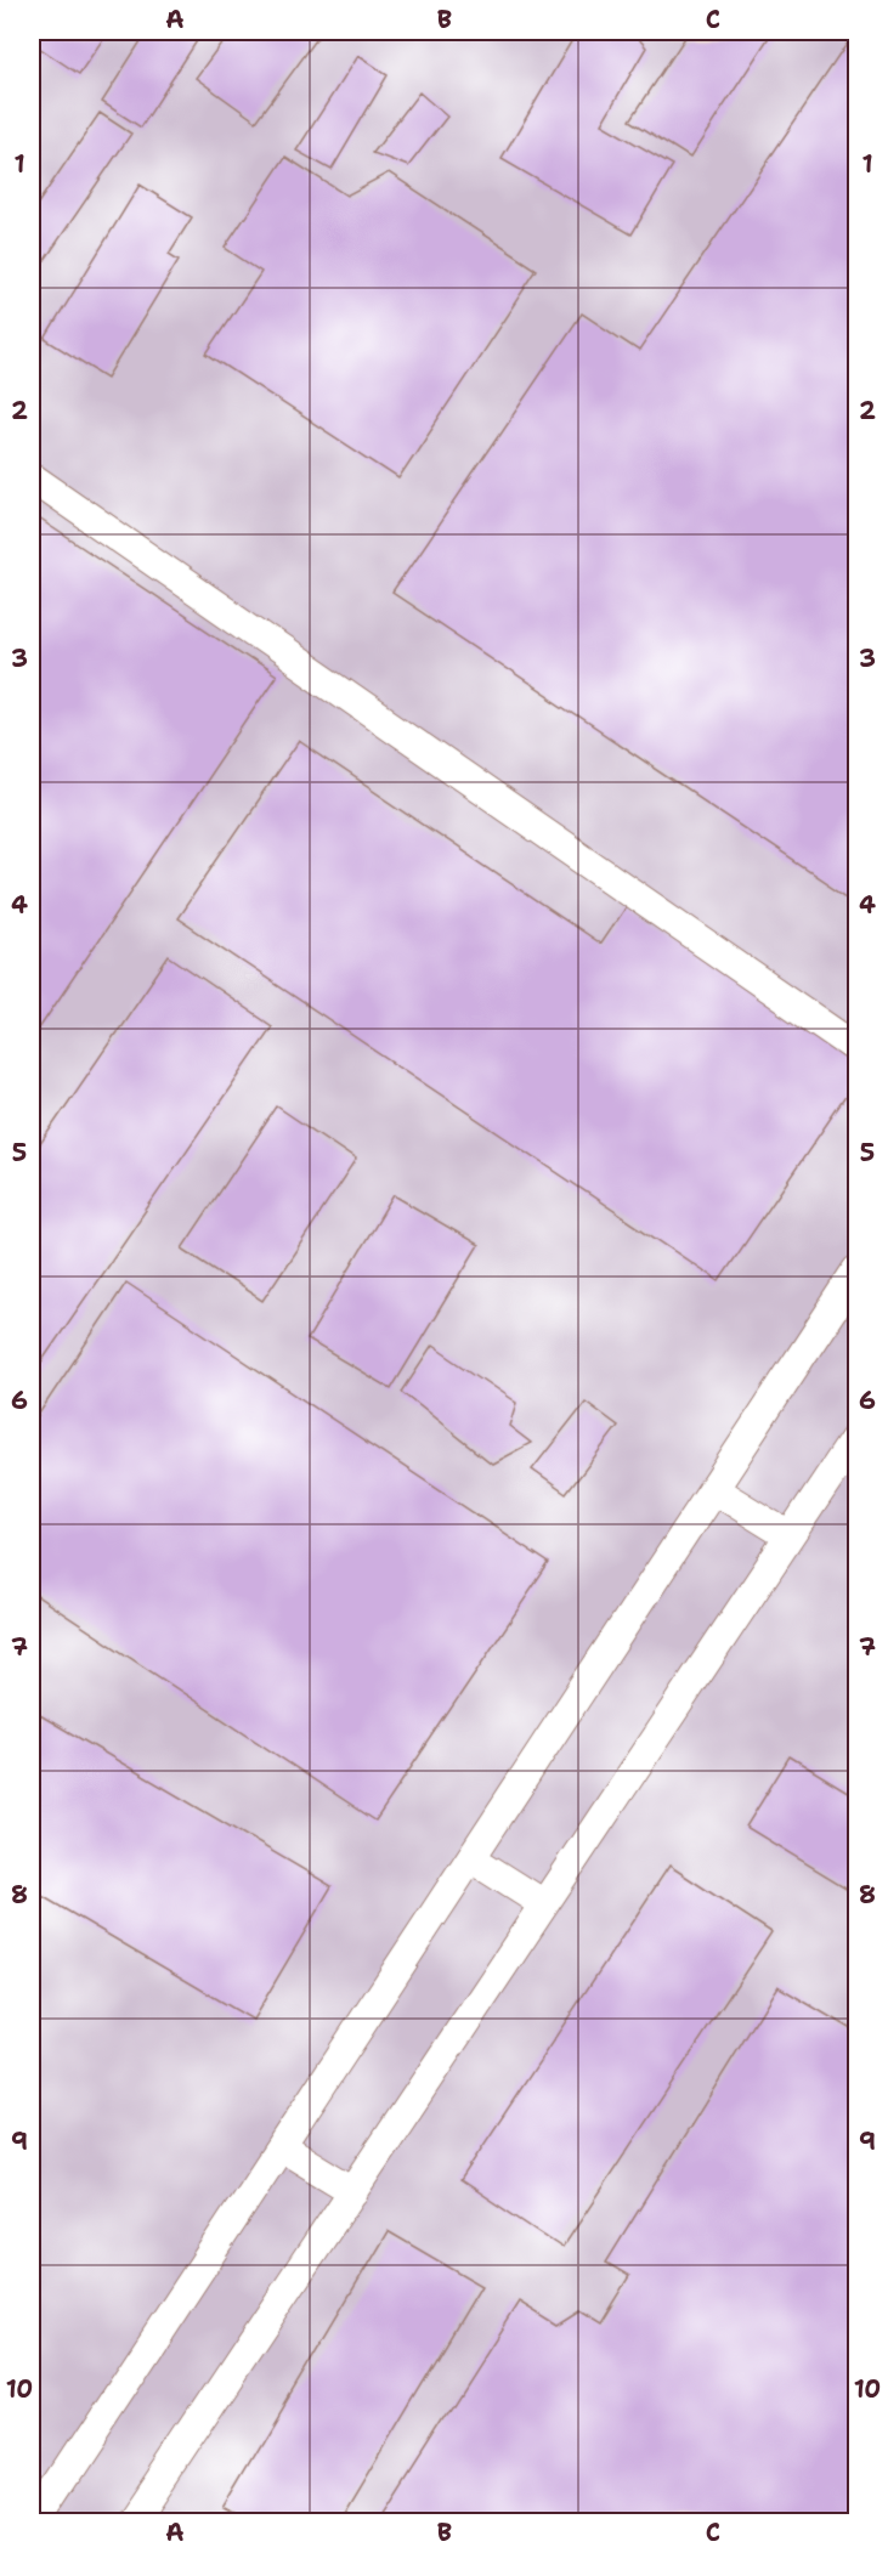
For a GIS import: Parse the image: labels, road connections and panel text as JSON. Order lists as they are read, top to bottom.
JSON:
{
  "grid": {
    "columns": ["A", "B", "C"],
    "rows": [
      "1",
      "2",
      "3",
      "4",
      "5",
      "6",
      "7",
      "8",
      "9",
      "10"
    ]
  }
}
